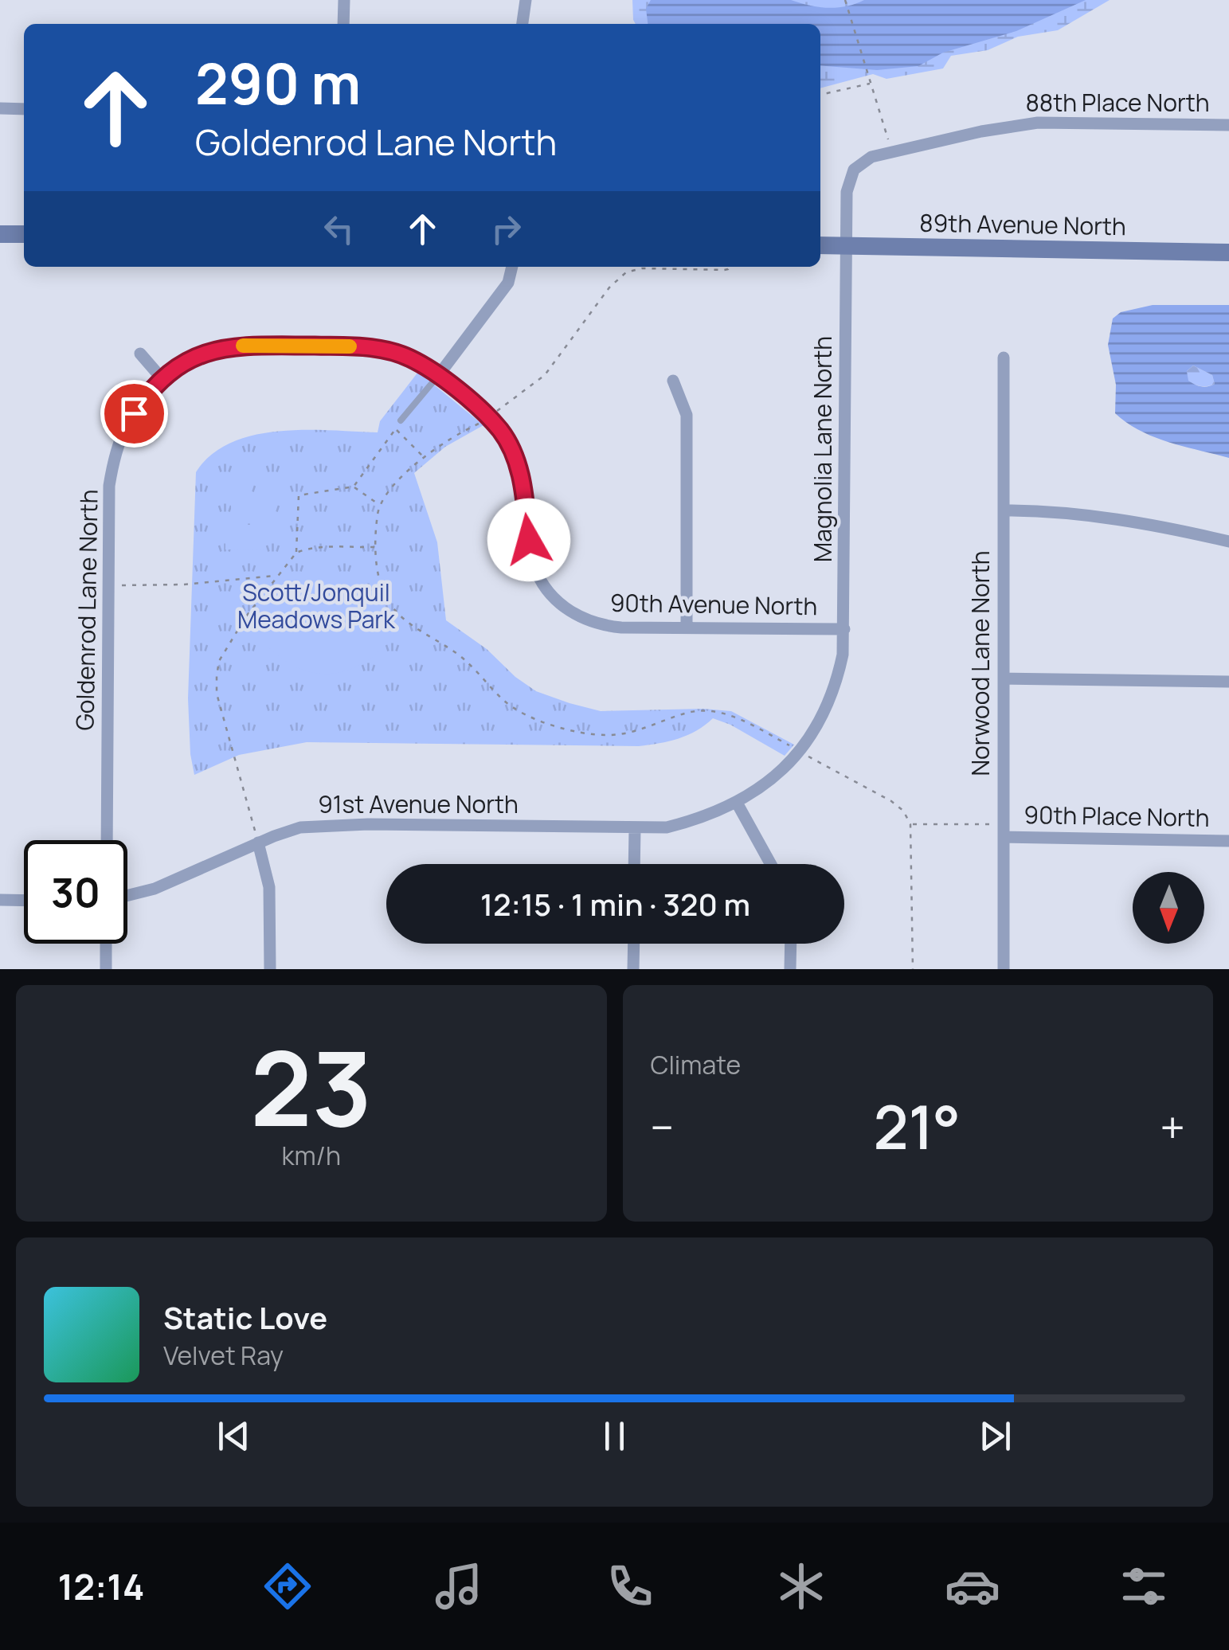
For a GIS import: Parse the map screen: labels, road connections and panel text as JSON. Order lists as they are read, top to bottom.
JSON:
{
  "streets": {
    "street": [
      "88th Place North",
      "89th Avenue North",
      "Magnolia Lane North",
      "90th Avenue North",
      "Goldenrod Lane North",
      "Norwood Lane North",
      "91st Avenue North",
      "90th Place North"
    ]
  },
  "crossings": [
    ["88th Place North", "89th Avenue North"],
    ["88th Place North", "Magnolia Lane North"],
    ["89th Avenue North", "Magnolia Lane North"],
    ["Magnolia Lane North", "90th Avenue North"],
    ["Magnolia Lane North", "91st Avenue North"],
    ["90th Avenue North", "Goldenrod Lane North"],
    ["Norwood Lane North", "90th Place North"]
  ],
  "parks": ["Scott/Jonquil Meadows Park"],
  "north": "bottom",
  "page": {
    "turn": ["290 m", "Goldenrod Lane North"],
    "limit": "30",
    "trip": "12:15 · 1 min · 320 m",
    "tile": [
      ["23", "km/h"],
      "Climate"
    ],
    "heat": ["−", "21°", "+"],
    "song": ["Static Love", "Velvet Ray"],
    "tabs": "12:14"
  }
}
